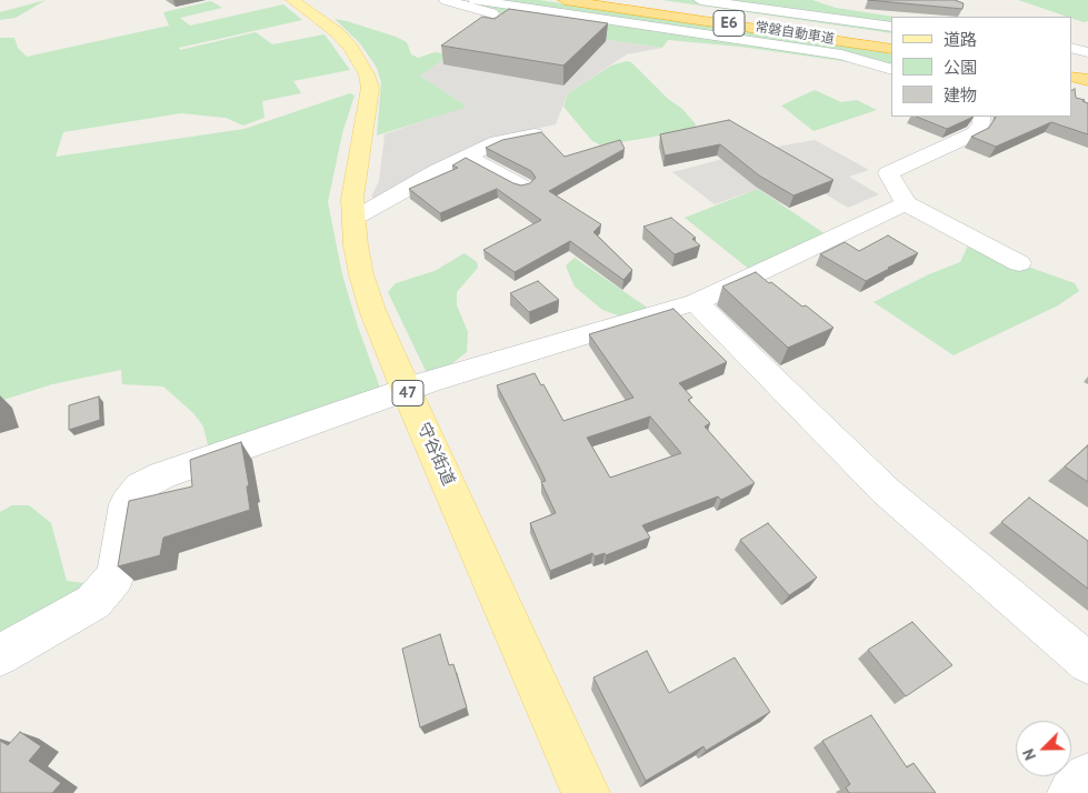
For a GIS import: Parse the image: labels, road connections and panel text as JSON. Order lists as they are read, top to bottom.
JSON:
{
  "streets": {
    "highway": ["E6", "常磐自動車道"],
    "main road": ["47", "守谷街道"]
  },
  "legend": ["道路", "公園", "建物"],
  "north": "bottom left"
}
